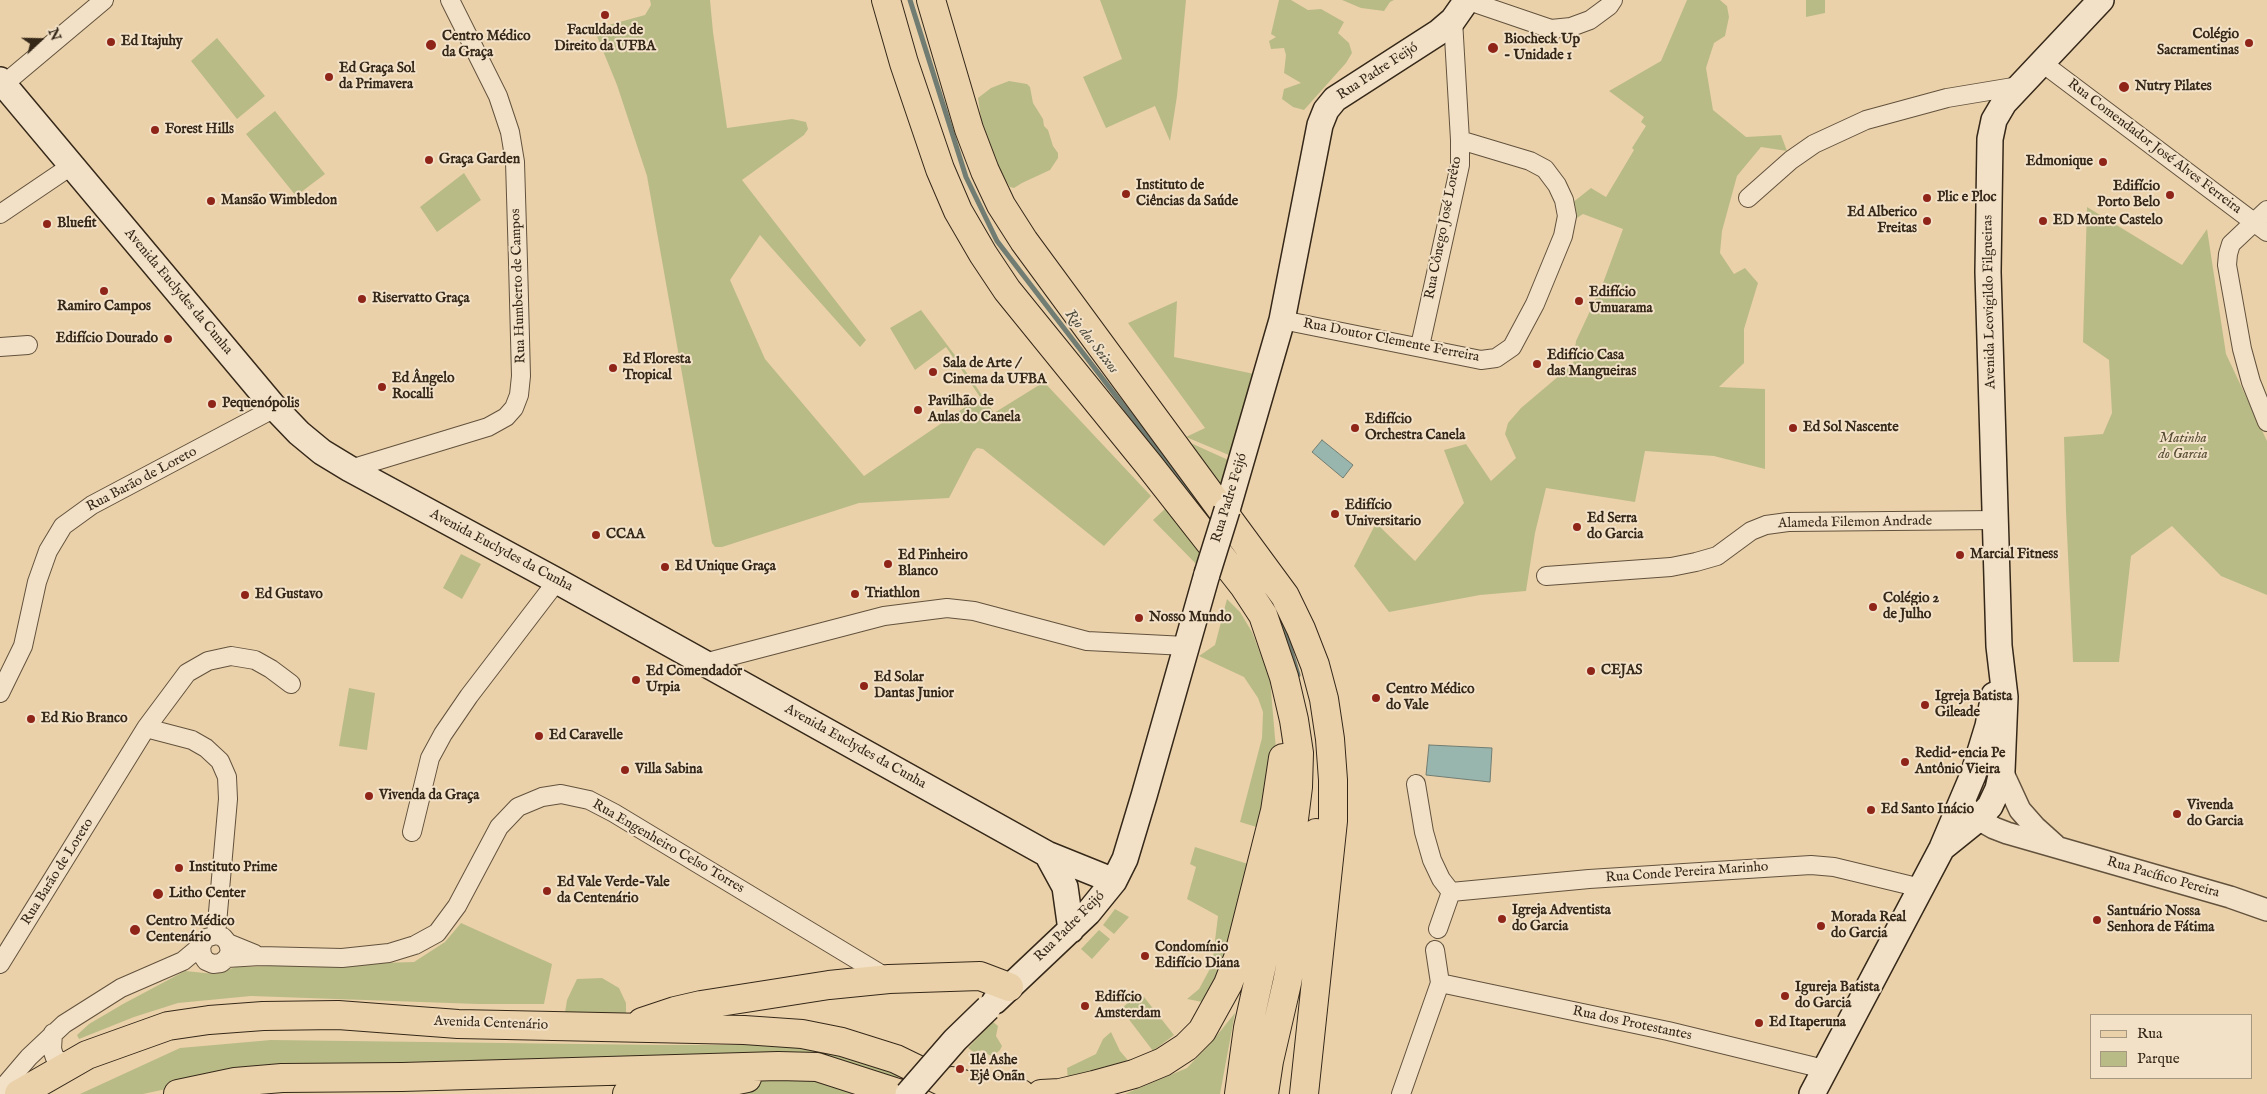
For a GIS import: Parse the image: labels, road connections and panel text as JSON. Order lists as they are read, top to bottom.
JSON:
{
  "streets": {
    "main road": [
      "Rua Padre Feijó",
      "Avenida Euclydes da Cunha",
      "Avenida Leovigildo Filgueiras",
      "Avenida Centenário"
    ],
    "street": [
      "Rua Comendador José Alves Ferreira",
      "Rua Cônego José Lorêto",
      "Rua Humberto de Campos",
      "Rua Doutor Clemente Ferreira",
      "Rua Barão de Loreto",
      "Alameda Filemon Andrade",
      "Rua Engenheiro Celso Torres",
      "Rua Conde Pereira Marinho",
      "Rua Pacífico Pereira",
      "Rua dos Protestantes"
    ]
  },
  "crossings": [
    ["Rua Padre Feijó", "Rua Cônego José Lorêto"],
    ["Rua Padre Feijó", "Avenida Euclydes da Cunha"],
    ["Rua Padre Feijó", "Rua Doutor Clemente Ferreira"],
    ["Rua Padre Feijó", "Avenida Centenário"],
    ["Rua Comendador José Alves Ferreira", "Avenida Leovigildo Filgueiras"],
    ["Rua Cônego José Lorêto", "Rua Doutor Clemente Ferreira"],
    ["Rua Humberto de Campos", "Avenida Euclydes da Cunha"],
    ["Avenida Euclydes da Cunha", "Rua Barão de Loreto"],
    ["Avenida Leovigildo Filgueiras", "Alameda Filemon Andrade"],
    ["Avenida Leovigildo Filgueiras", "Rua Conde Pereira Marinho"],
    ["Avenida Leovigildo Filgueiras", "Rua Pacífico Pereira"],
    ["Avenida Leovigildo Filgueiras", "Rua dos Protestantes"]
  ],
  "water": ["Rio dos Seixos"],
  "parks": ["Matinha do Garcia"],
  "places": [
    "Faculdade de Direito da UFBA",
    "Ed Itajuhy",
    "Colégio Sacramentinas",
    "Centro Médico da Graça",
    "Biocheck Up - Unidade 1",
    "Ed Graça Sol da Primavera",
    "Nutry Pilates",
    "Forest Hills",
    "Graça Garden",
    "Edmonique",
    "Instituto de Ciências da Saúde",
    "Edifício Porto Belo",
    "Plic e Ploc",
    "Mansão Wimbledon",
    "Ed Alberico Freitas",
    "ED Monte Castelo",
    "Bluefit",
    "Ramiro Campos",
    "Riservatto Graça",
    "Edifício Umuarama",
    "Edifício Dourado",
    "Edifício Casa das Mangueiras",
    "Ed Floresta Tropical",
    "Sala de Arte / Cinema da UFBA",
    "Ed Ângelo Rocalli",
    "Pequenópolis",
    "Pavilhão de Aulas do Canela",
    "Edifício Orchestra Canela",
    "Ed Sol Nascente",
    "Edifício Universitario",
    "Ed Serra do Garcia",
    "CCAA",
    "Marcial Fitness",
    "Ed Pinheiro Blanco",
    "Ed Unique Graça",
    "Triathlon",
    "Ed Gustavo",
    "Colégio 2 de Julho",
    "Nosso Mundo",
    "CEJAS",
    "Ed Comendador Urpia",
    "Ed Solar Dantas Junior",
    "Centro Médico do Vale",
    "Igreja Batista Gileade",
    "Ed Rio Branco",
    "Ed Caravelle",
    "Redid~encia Pe Antônio Vieira",
    "Villa Sabina",
    "Vivenda da Graça",
    "Ed Santo Inácio",
    "Vivenda do Garcia",
    "Instituto Prime",
    "Ed Vale Verde-Vale da Centenário",
    "Litho Center",
    "Igreja Adventista do Garcia",
    "Santuário Nossa Senhora de Fátima",
    "Morada Real do Garcia",
    "Centro Médico Centenário",
    "Condomínio Edifício Diana",
    "Igureja Batista do Garcia",
    "Edifício Amsterdam",
    "Ed Itaperuna",
    "Ilê Ashe Ejê Onãn"
  ],
  "legend": ["Rua", "Parque"],
  "north": "right"
}
